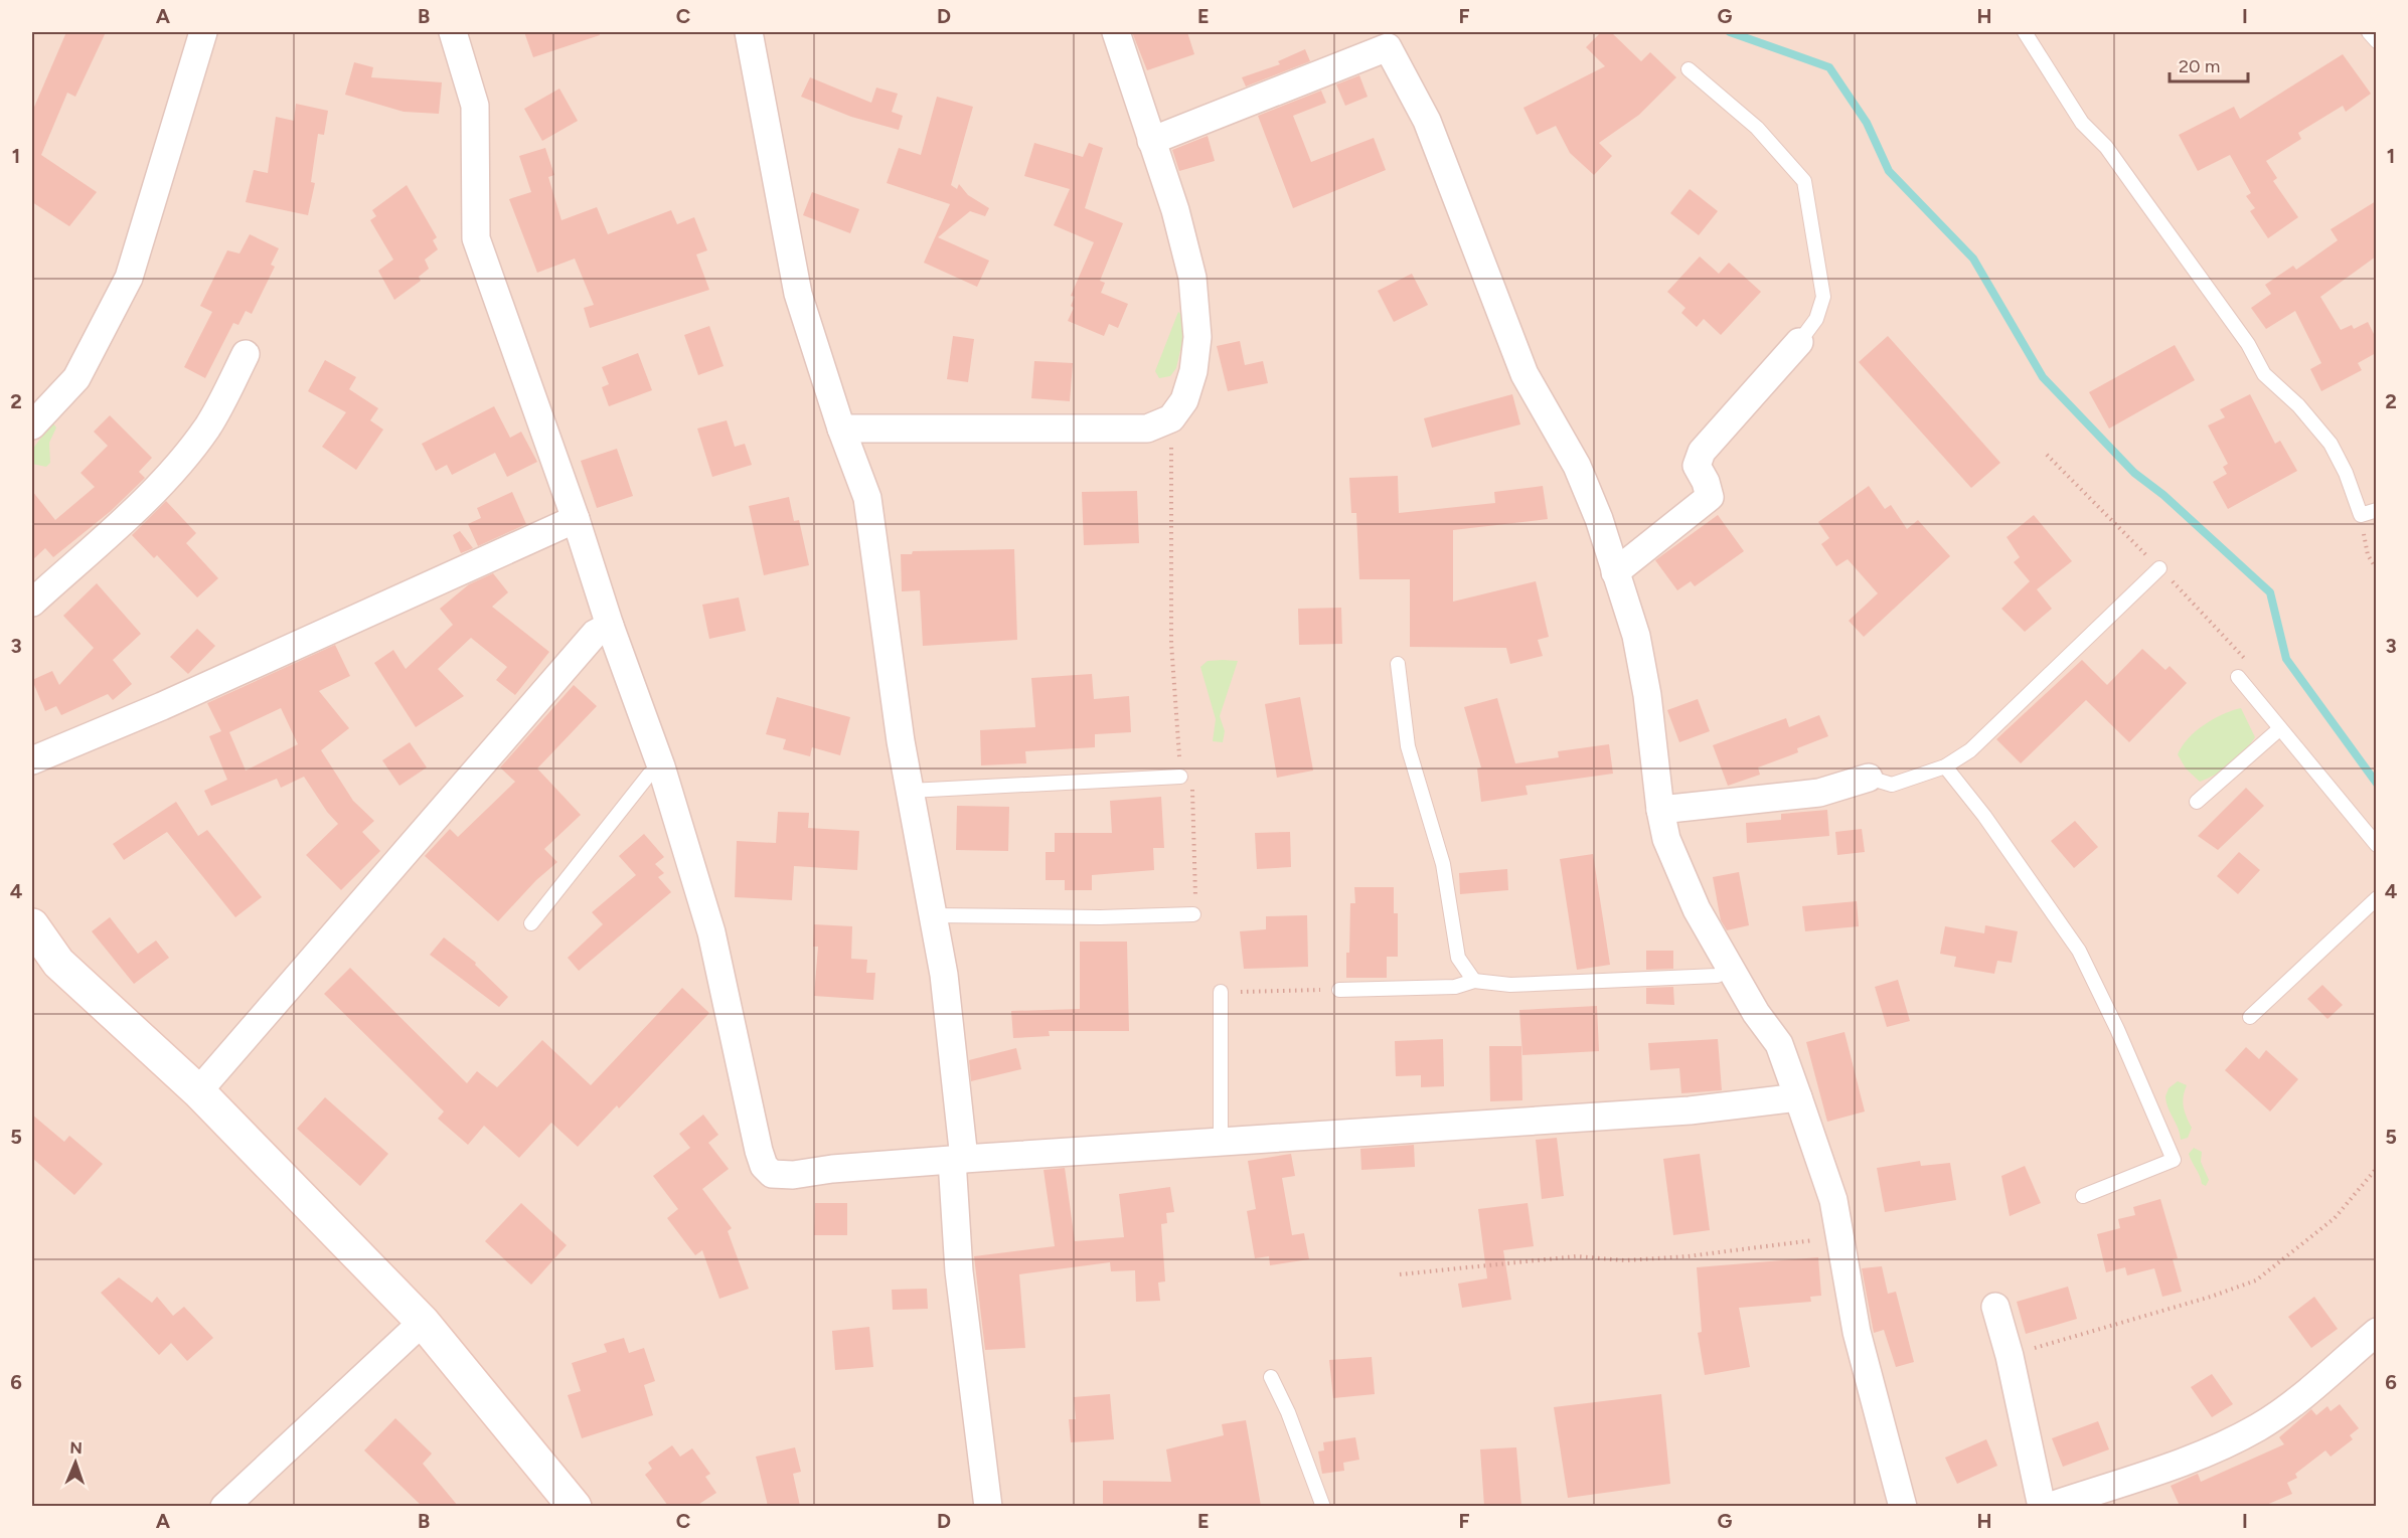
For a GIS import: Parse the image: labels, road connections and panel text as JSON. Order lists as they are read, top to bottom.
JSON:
{
  "scale_bar": "20 m",
  "north": "top",
  "grid": {
    "columns": [
      "A",
      "B",
      "C",
      "D",
      "E",
      "F",
      "G",
      "H",
      "I"
    ],
    "rows": [
      "1",
      "2",
      "3",
      "4",
      "5",
      "6"
    ]
  }
}
